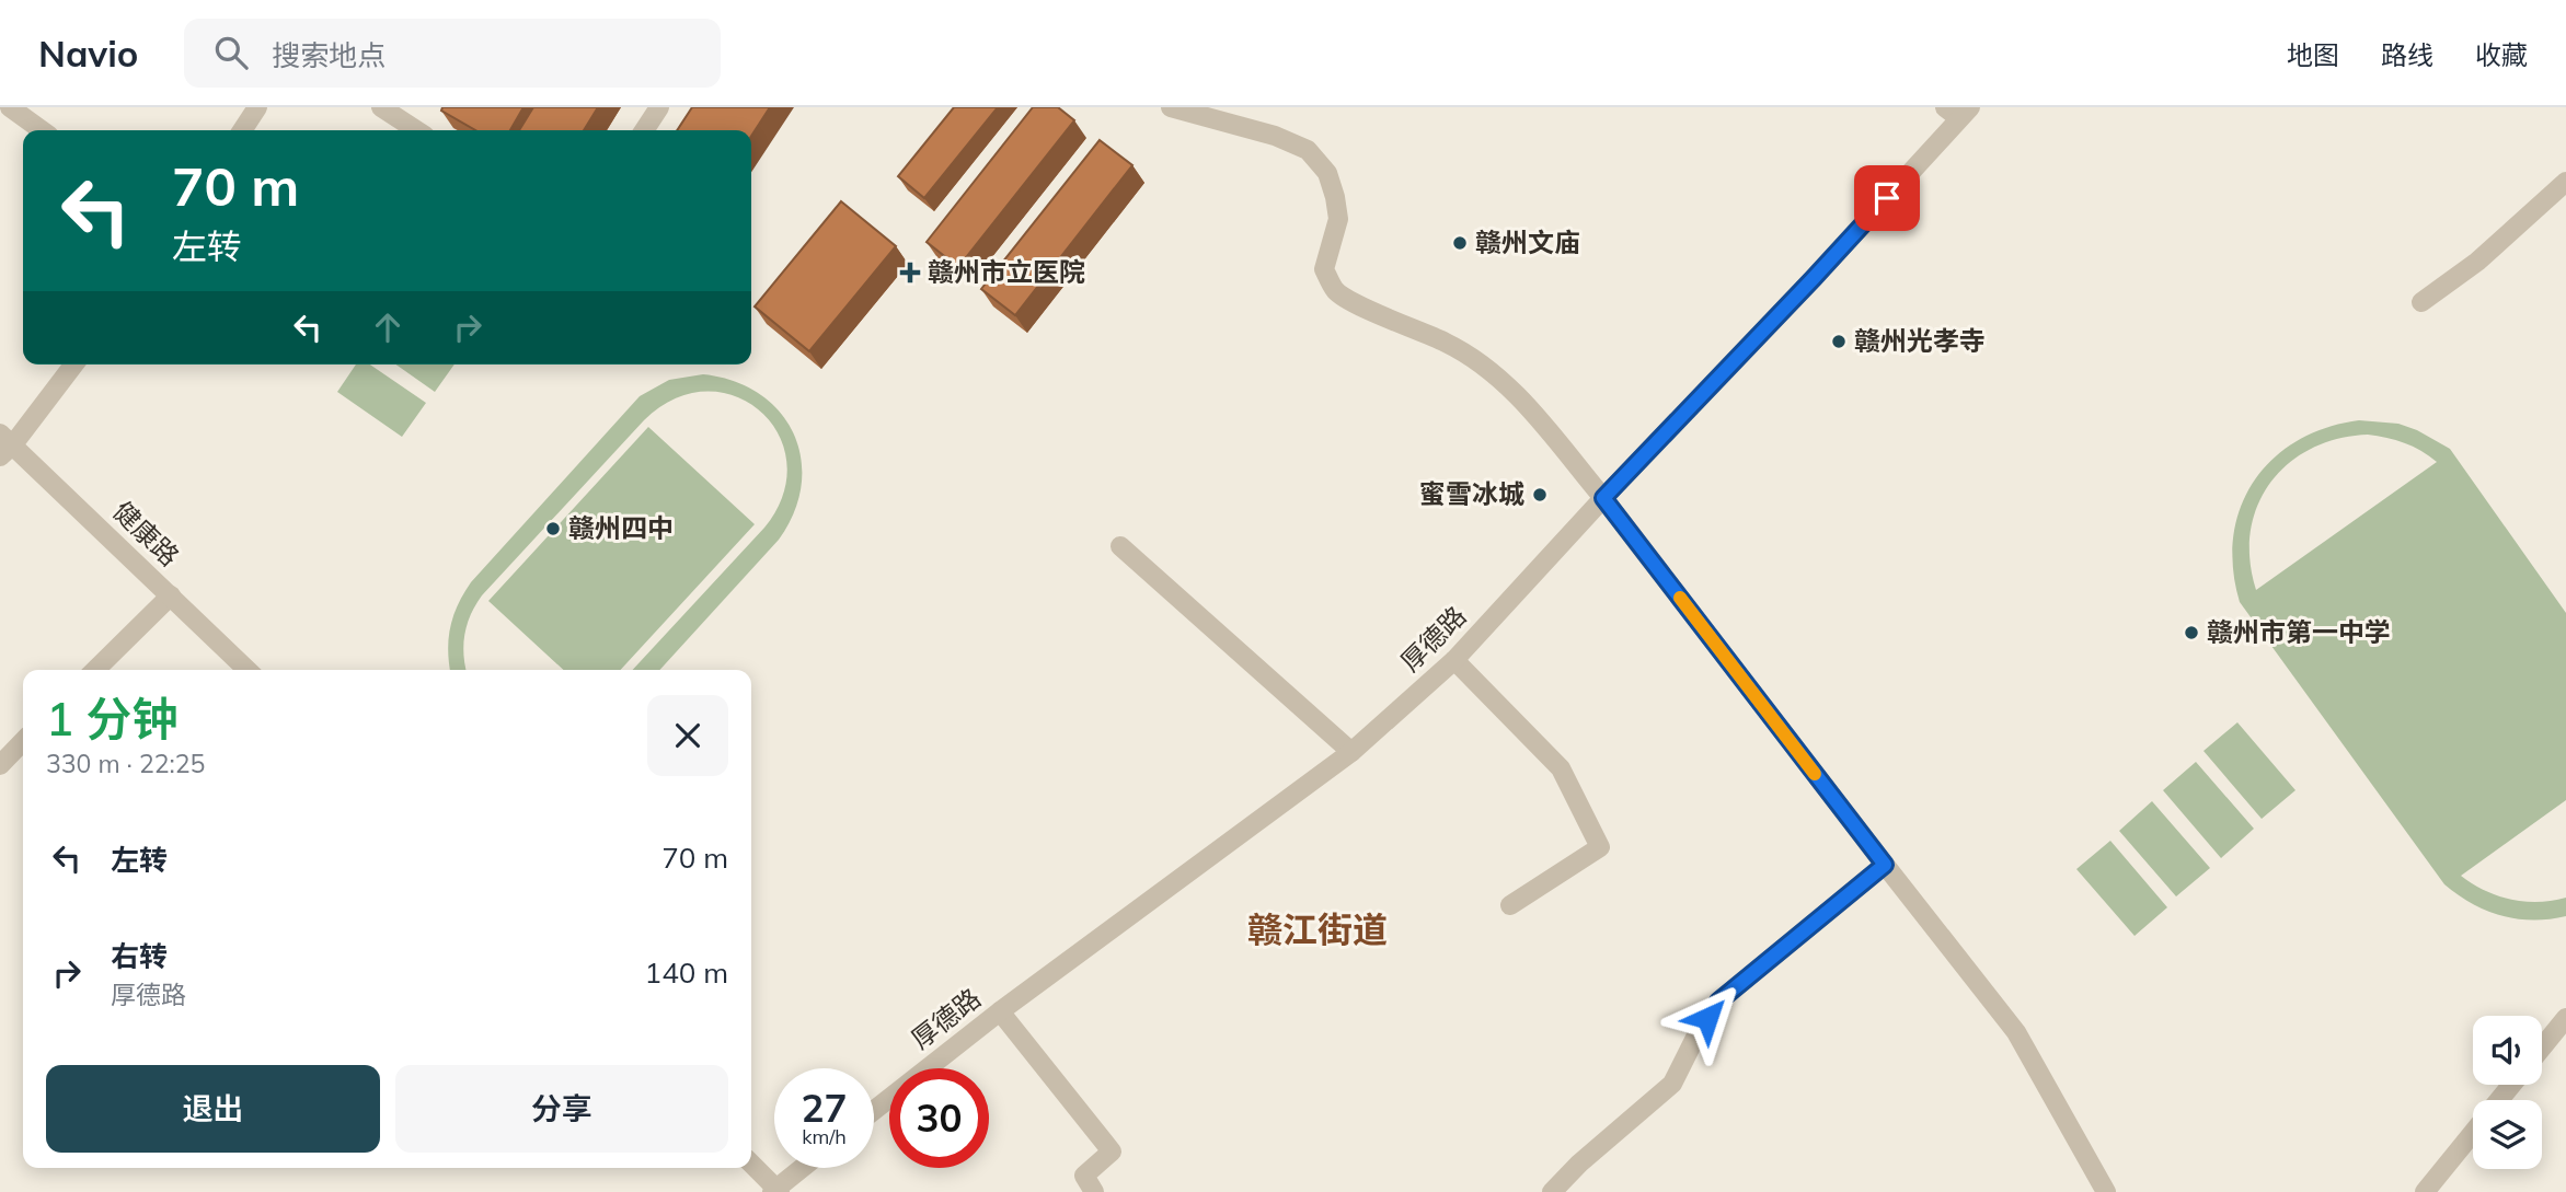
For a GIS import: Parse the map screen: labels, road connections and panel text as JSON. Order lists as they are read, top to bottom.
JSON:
{
  "streets": {
    "street": ["健康路", "厚德路"]
  },
  "districts": ["赣江街道"],
  "places": {
    "other": [
      "赣州文庙",
      "赣州光孝寺",
      "蜜雪冰城",
      "赣州四中",
      "赣州市第一中学"
    ],
    "health": ["赣州市立医院"]
  },
  "page": {
    "header": "Navio",
    "search": "搜索地点",
    "nav": ["地图", "路线", "收藏"],
    "turn": ["70 m", "左转"],
    "heading": ["1 分钟", "330 m · 22:25"],
    "list": [
      {
        "name": "左转",
        "value": "70 m"
      },
      {
        "name": "右转",
        "note": "厚德路",
        "value": "140 m"
      }
    ],
    "buttons": ["退出", "分享"],
    "speed": "27 km/h",
    "limit": "30"
  }
}
